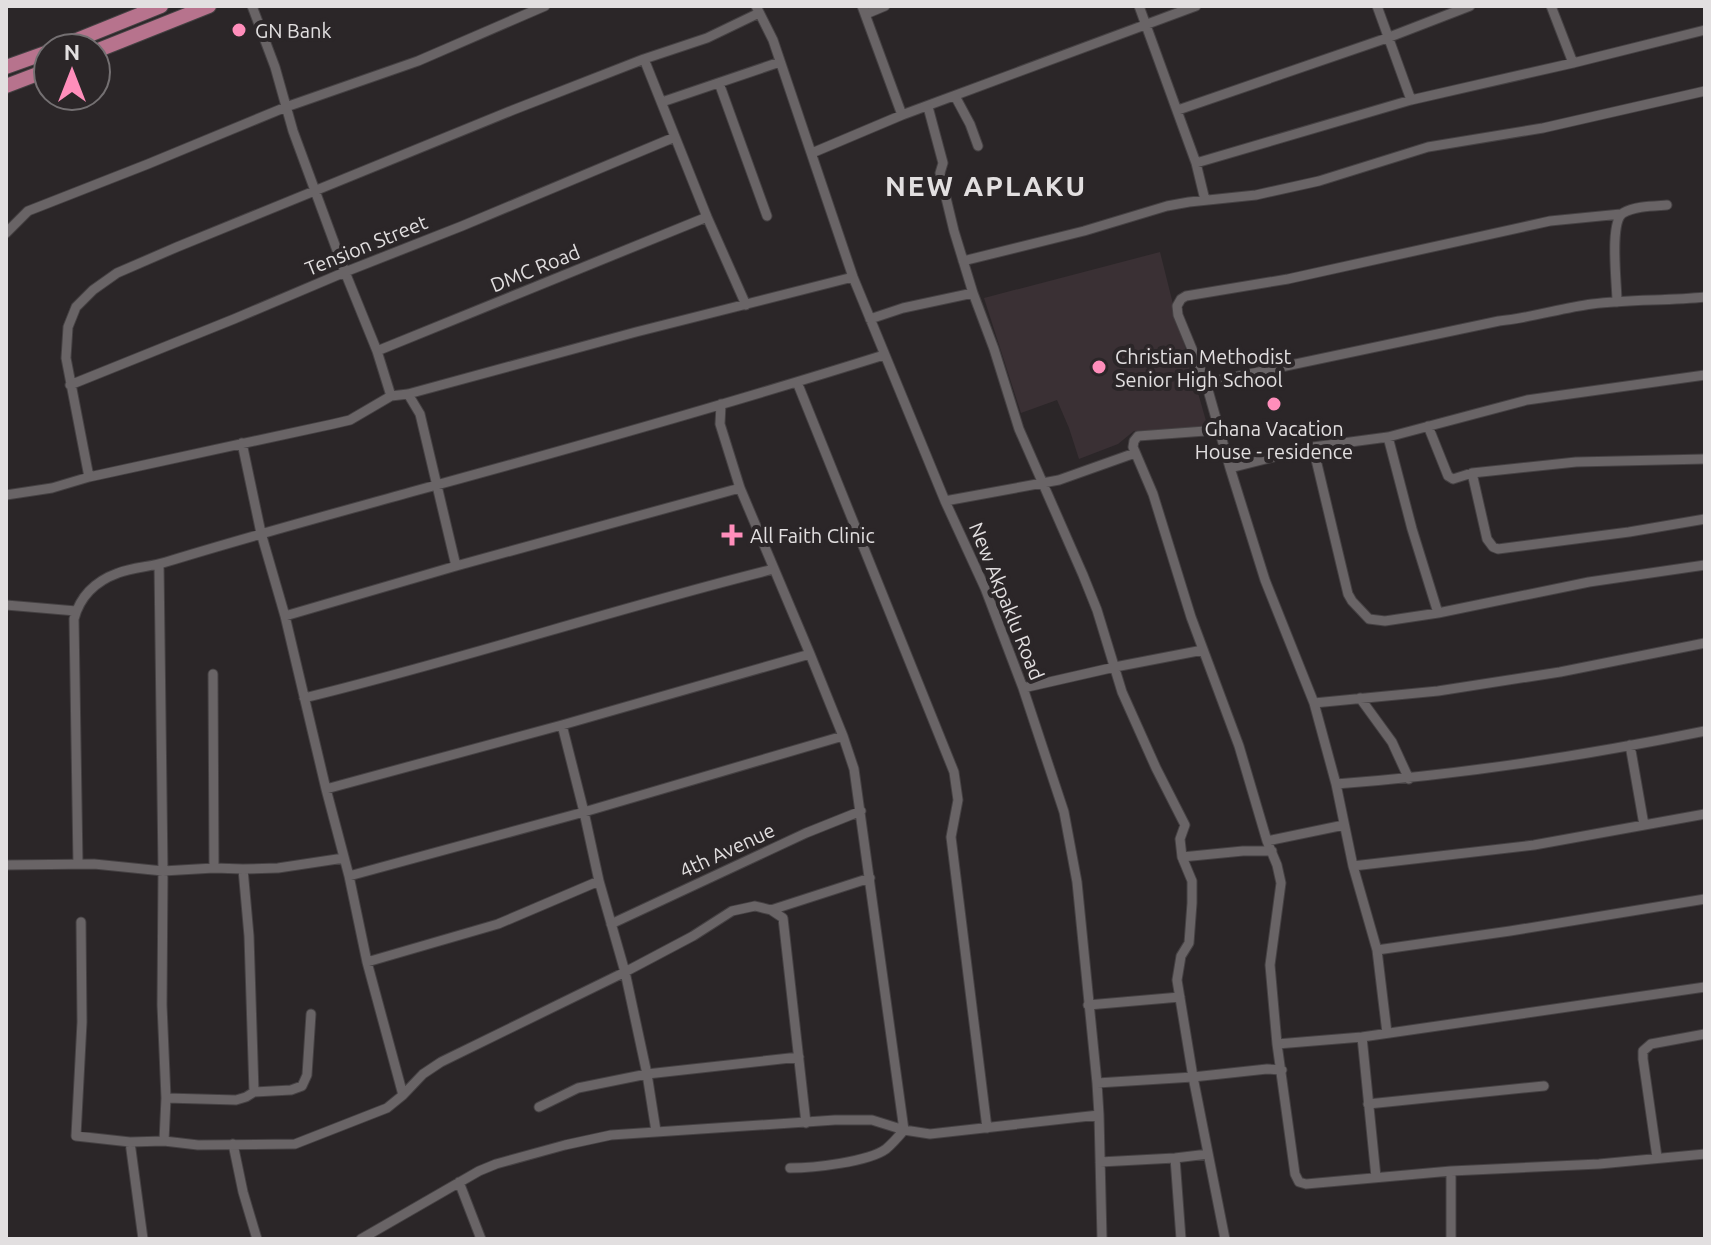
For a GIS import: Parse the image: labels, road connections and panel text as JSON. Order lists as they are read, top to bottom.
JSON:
{
  "streets": {
    "street": [
      "Tension Street",
      "DMC Road",
      "New Akpaklu Road",
      "4th Avenue"
    ]
  },
  "districts": ["NEW APLAKU"],
  "places": {
    "other": ["GN Bank", "Christian Methodist Senior High School", "Ghana Vacation House - residence"],
    "health": ["All Faith Clinic"]
  },
  "north": "top"
}
